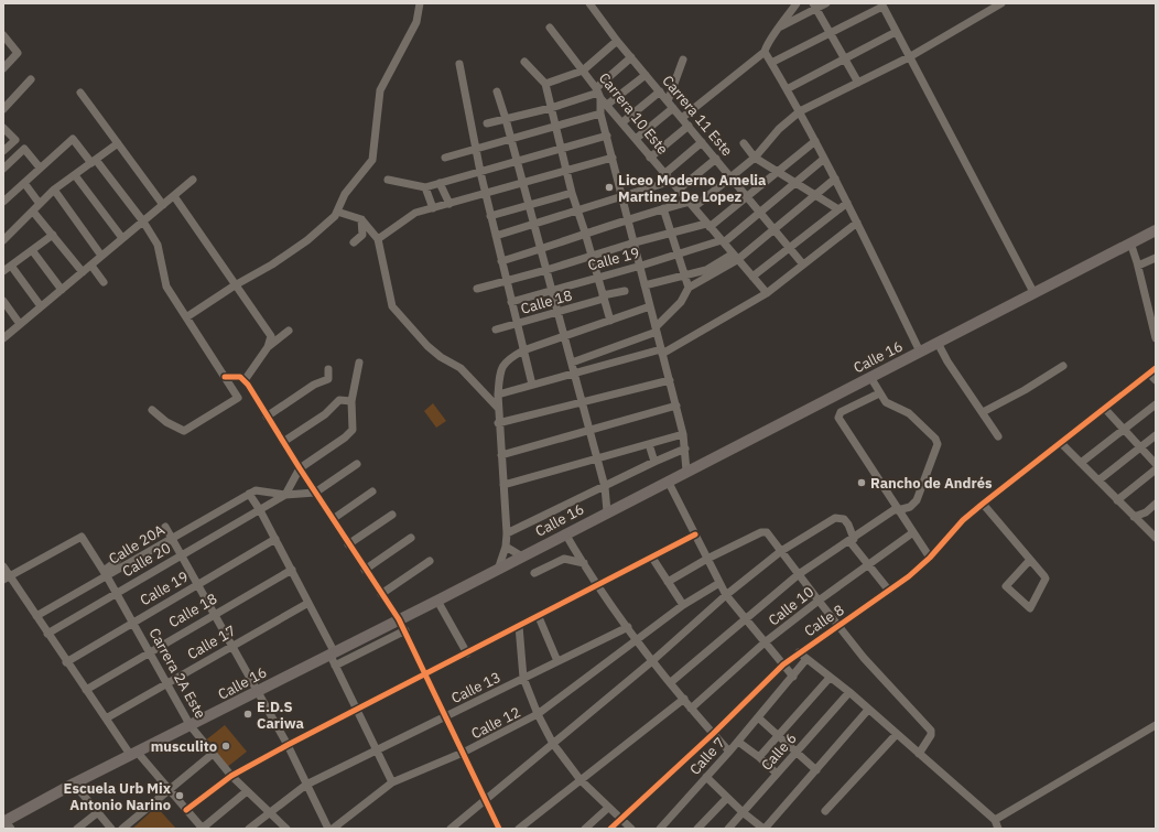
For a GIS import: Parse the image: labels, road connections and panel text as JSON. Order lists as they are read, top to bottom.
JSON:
{
  "streets": {
    "highway": ["Calle 16"],
    "street": [
      "Carrera 10 Este",
      "Carrera 11 Este",
      "Calle 19",
      "Calle 18",
      "Calle 20A",
      "Calle 20",
      "Calle 10",
      "Calle 8",
      "Calle 17",
      "Carrera 2A Este",
      "Calle 13",
      "Calle 12",
      "Calle 6",
      "Calle 7"
    ]
  },
  "crossings": [
    ["Carrera 10 Este", "Calle 19"],
    ["Carrera 11 Este", "Calle 19"],
    ["Calle 19", "Carrera 2A Este"],
    ["Calle 18", "Carrera 2A Este"],
    ["Calle 16", "Carrera 2A Este"],
    ["Calle 20A", "Carrera 2A Este"],
    ["Calle 20", "Carrera 2A Este"],
    ["Calle 17", "Carrera 2A Este"],
    ["Carrera 2A Este", "Calle 13"]
  ],
  "places": [
    "Liceo Moderno Amelia Martinez De Lopez",
    "Rancho de Andrés",
    "E.D.S Cariwa",
    "musculito",
    "Escuela Urb Mix Antonio Narino"
  ]
}
